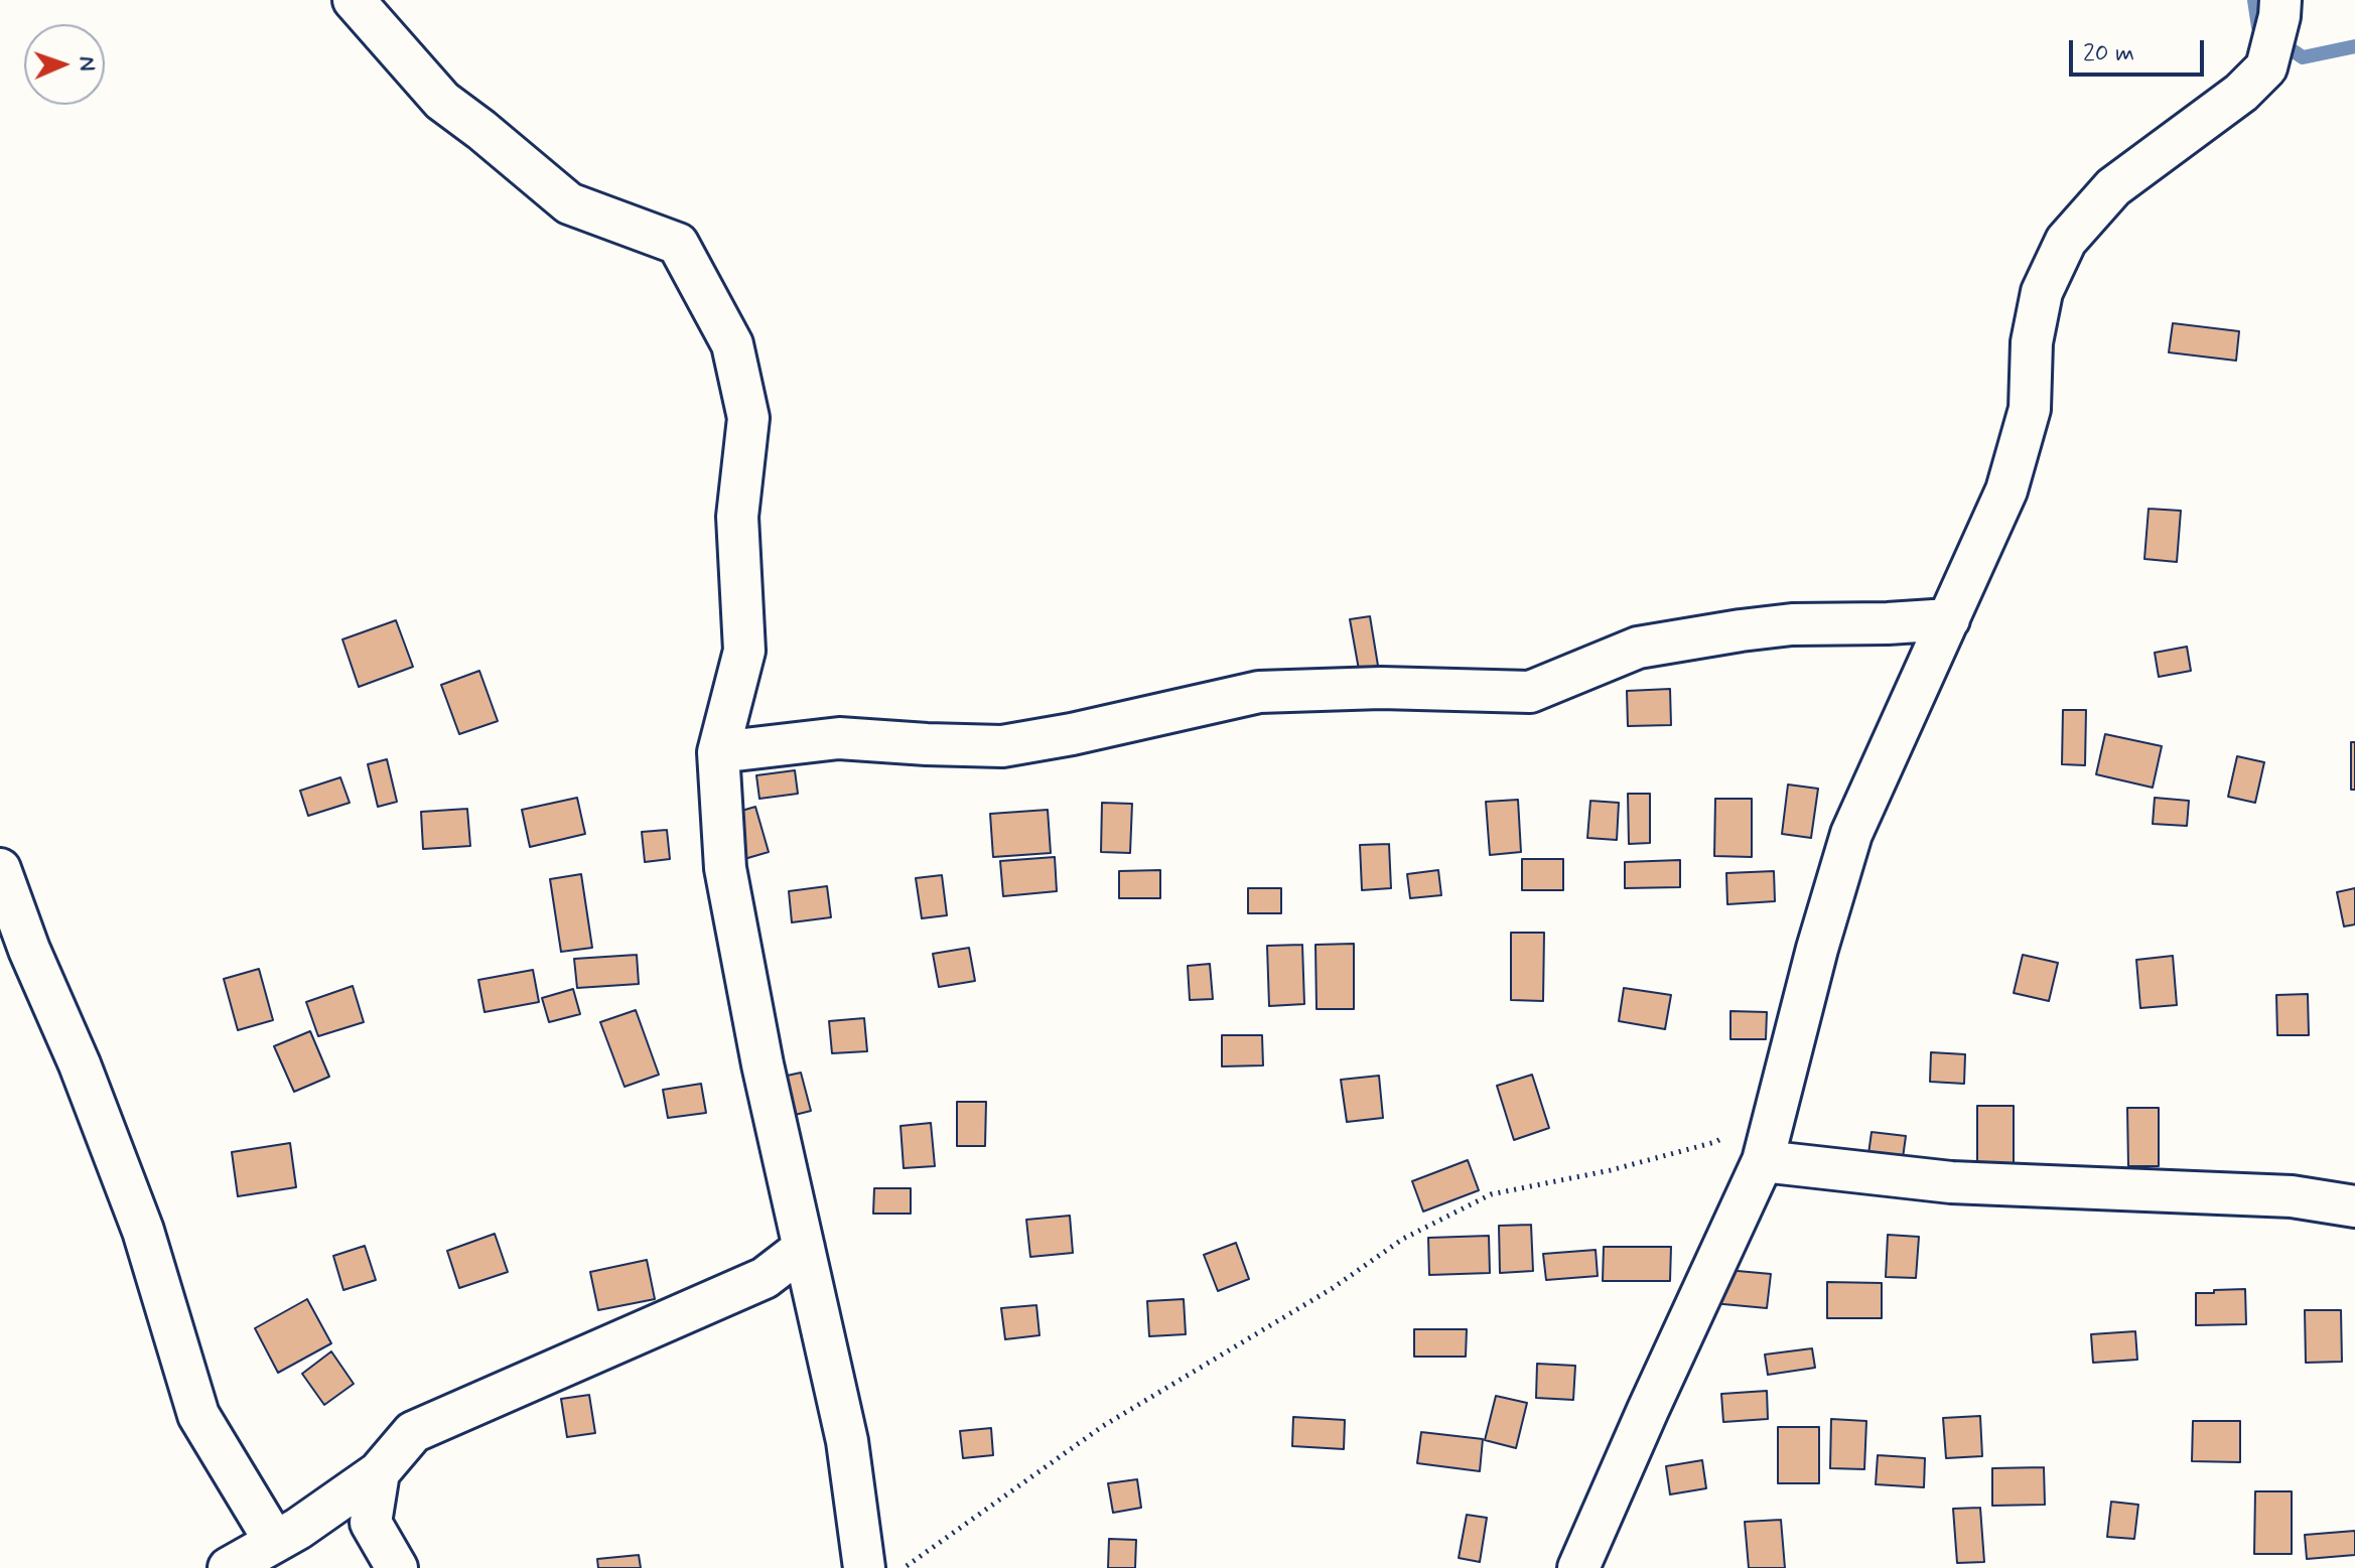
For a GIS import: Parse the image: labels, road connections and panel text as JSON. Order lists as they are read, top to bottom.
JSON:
{
  "scale_bar": "20 m",
  "north": "right"
}
